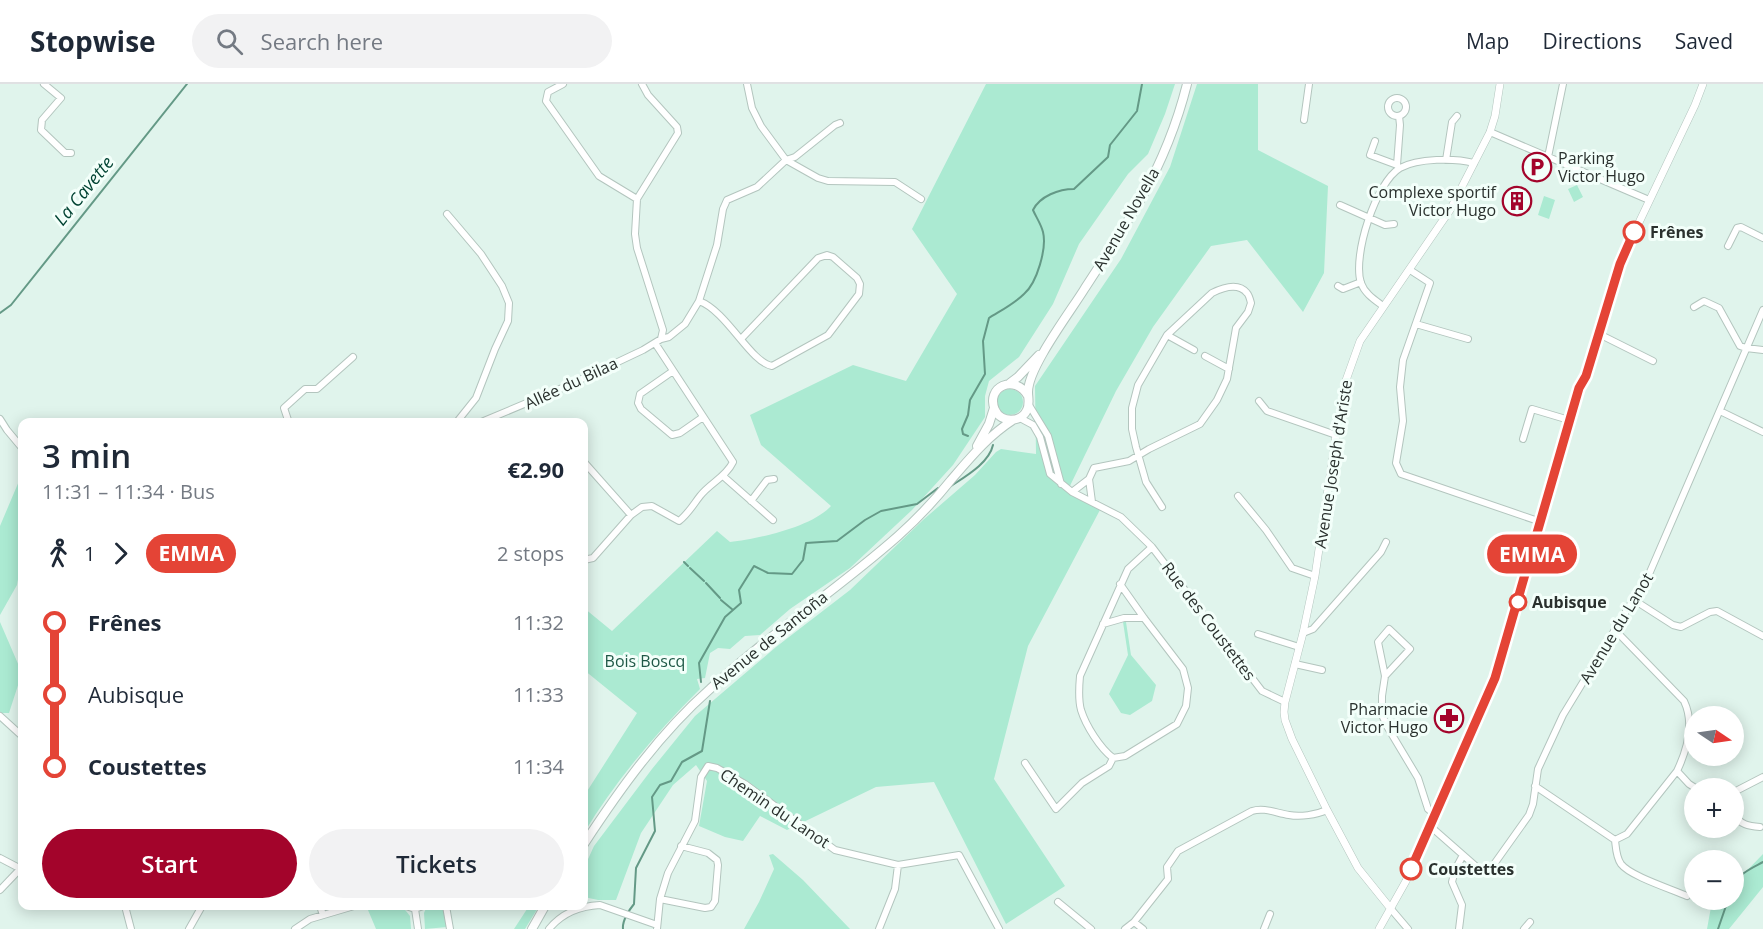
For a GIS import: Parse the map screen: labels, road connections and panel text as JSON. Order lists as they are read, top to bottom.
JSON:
{
  "streets": {
    "main road": ["Avenue Novella", "Avenue de Santoña"],
    "street": [
      "Allée du Bilaa",
      "Avenue Joseph d'Ariste",
      "Rue des Coustettes",
      "Avenue du Lanot",
      "Chemin du Lanot"
    ]
  },
  "crossings": [
    ["Avenue Novella", "Rue des Coustettes"],
    ["Avenue Novella", "Avenue de Santoña"],
    ["Avenue Joseph d'Ariste", "Rue des Coustettes"],
    ["Rue des Coustettes", "Avenue de Santoña"]
  ],
  "water": ["La Cavette"],
  "parks": ["Bois Boscq"],
  "places": {
    "parking": ["Parking Victor Hugo"],
    "building": ["Complexe sportif Victor Hugo"],
    "other": ["Frênes", "Aubisque", "Coustettes"],
    "pharmacy": ["Pharmacie Victor Hugo"]
  },
  "lines": ["bus line EMMA"],
  "north": "right",
  "page": {
    "header": "Stopwise",
    "search": "Search here",
    "nav": ["Map", "Directions", "Saved"],
    "on_map": "EMMA",
    "heading": ["3 min", "11:31 – 11:34 · Bus", "€2.90"],
    "legs": ["1", "EMMA", "2 stops"],
    "list": [
      {
        "name": "Frênes",
        "value": "11:32"
      },
      {
        "name": "Aubisque",
        "value": "11:33"
      },
      {
        "name": "Coustettes",
        "value": "11:34"
      }
    ],
    "map_buttons": ["+", "−"],
    "buttons": ["Start", "Tickets"]
  }
}
